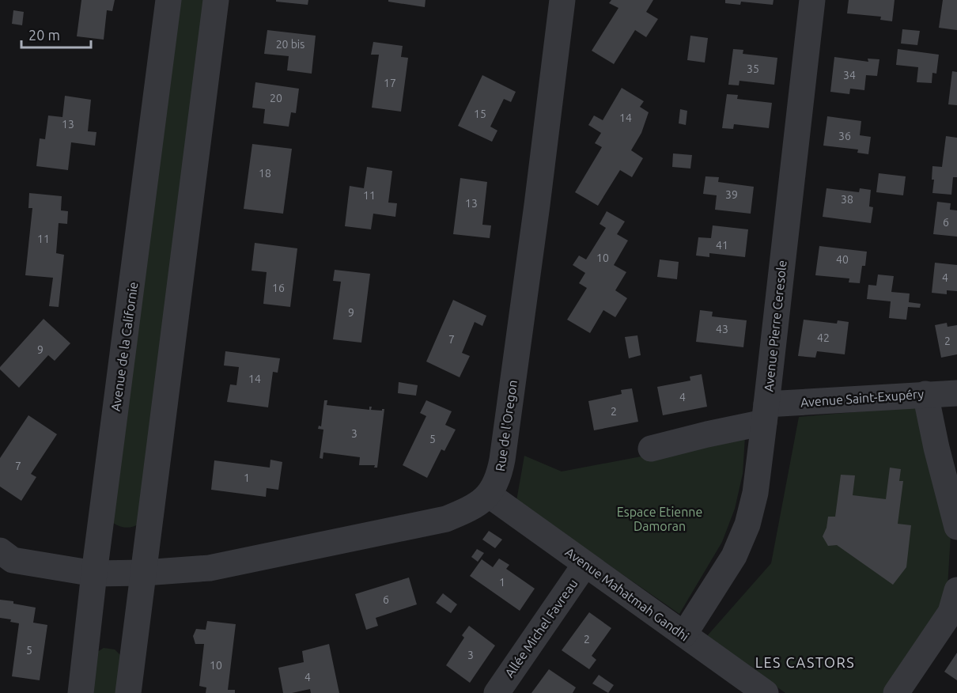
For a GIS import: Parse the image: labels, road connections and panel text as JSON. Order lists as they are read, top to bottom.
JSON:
{
  "streets": {
    "street": [
      "Avenue Pierre Ceresole",
      "Avenue de la Californie",
      "Avenue Saint-Exupéry",
      "Rue de l'Oregon",
      "Avenue Mahatmah Gandhi",
      "Allée Michel Favreau"
    ]
  },
  "crossings": [
    ["Avenue Pierre Ceresole", "Avenue Saint-Exupéry"],
    ["Avenue Pierre Ceresole", "Avenue Mahatmah Gandhi"],
    ["Rue de l'Oregon", "Avenue Mahatmah Gandhi"],
    ["Avenue Mahatmah Gandhi", "Allée Michel Favreau"]
  ],
  "districts": ["LES CASTORS"],
  "parks": ["Espace Etienne Damoran"],
  "house_numbers": [
    "20 bis",
    "35",
    "34",
    "17",
    "20",
    "15",
    "14",
    "13",
    "36",
    "18",
    "39",
    "11",
    "38",
    "13",
    "6",
    "11",
    "41",
    "10",
    "40",
    "4",
    "16",
    "9",
    "43",
    "42",
    "7",
    "2",
    "9",
    "14",
    "4",
    "2",
    "3",
    "5",
    "7",
    "1",
    "1",
    "6",
    "2",
    "5",
    "3",
    "10",
    "4"
  ],
  "scale_bar": "20 m"
}
